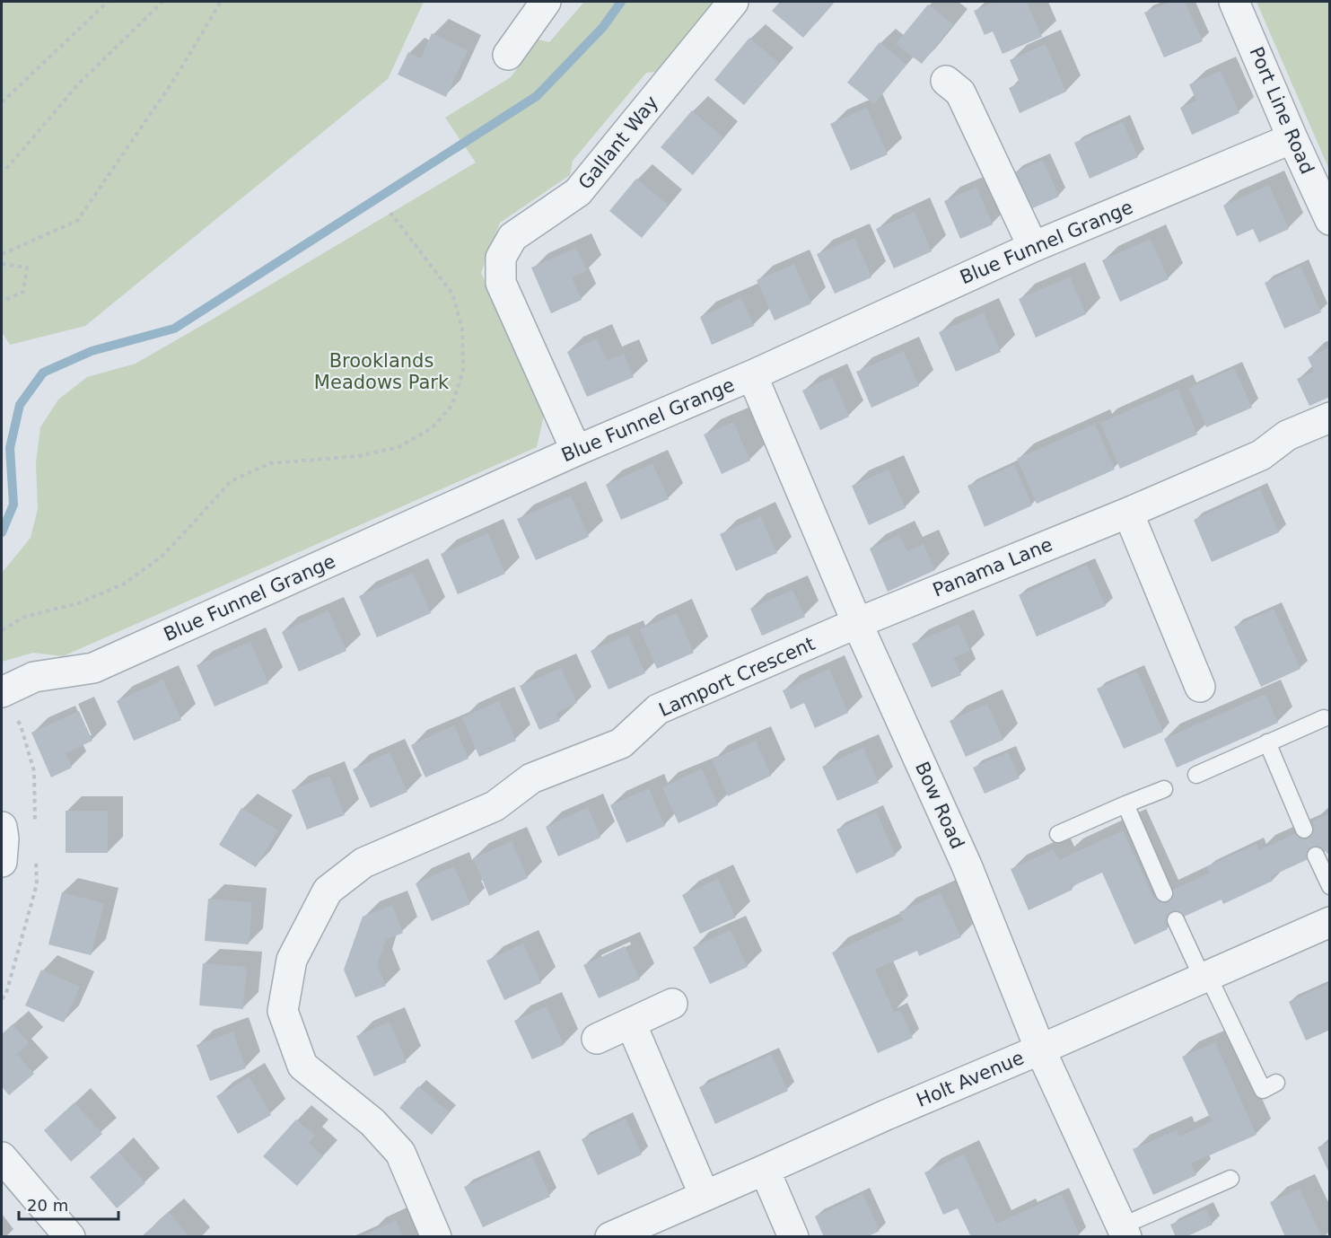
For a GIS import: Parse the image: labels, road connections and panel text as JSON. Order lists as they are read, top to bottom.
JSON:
{
  "streets": {
    "street": [
      "Port Line Road",
      "Gallant Way",
      "Blue Funnel Grange",
      "Panama Lane",
      "Lamport Crescent",
      "Bow Road",
      "Holt Avenue"
    ]
  },
  "crossings": [
    ["Port Line Road", "Blue Funnel Grange"],
    ["Gallant Way", "Blue Funnel Grange"],
    ["Blue Funnel Grange", "Bow Road"],
    ["Panama Lane", "Lamport Crescent"],
    ["Panama Lane", "Bow Road"],
    ["Lamport Crescent", "Bow Road"],
    ["Bow Road", "Holt Avenue"]
  ],
  "parks": ["Brooklands Meadows Park"],
  "scale_bar": "20 m"
}
